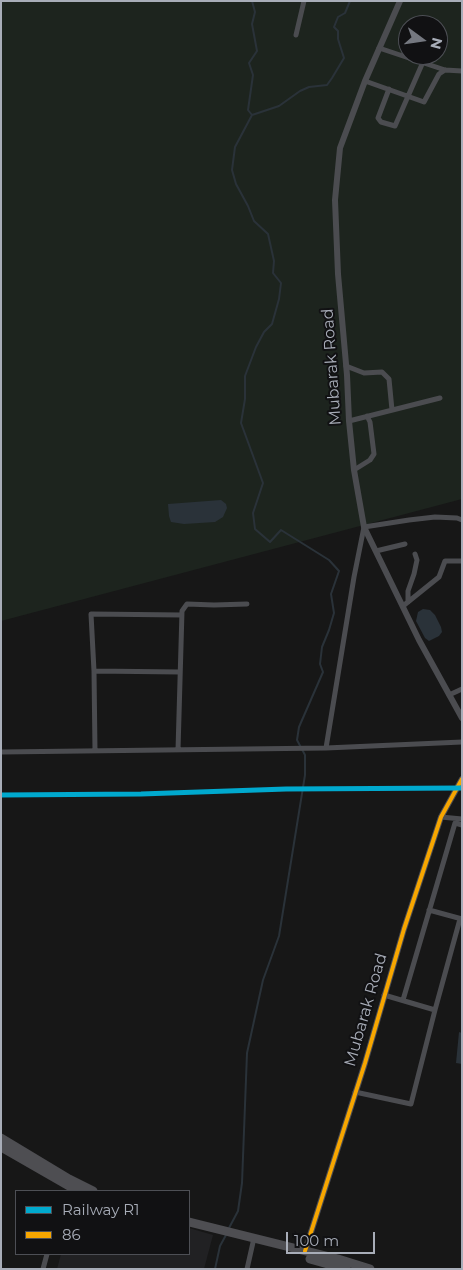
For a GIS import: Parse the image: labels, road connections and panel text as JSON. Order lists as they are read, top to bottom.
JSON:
{
  "streets": {
    "street": ["Mubarak Road"]
  },
  "lines": ["transit line 86", "rail line R1"],
  "legend": ["Railway R1", "86"],
  "scale_bar": "100 m",
  "north": "right"
}
